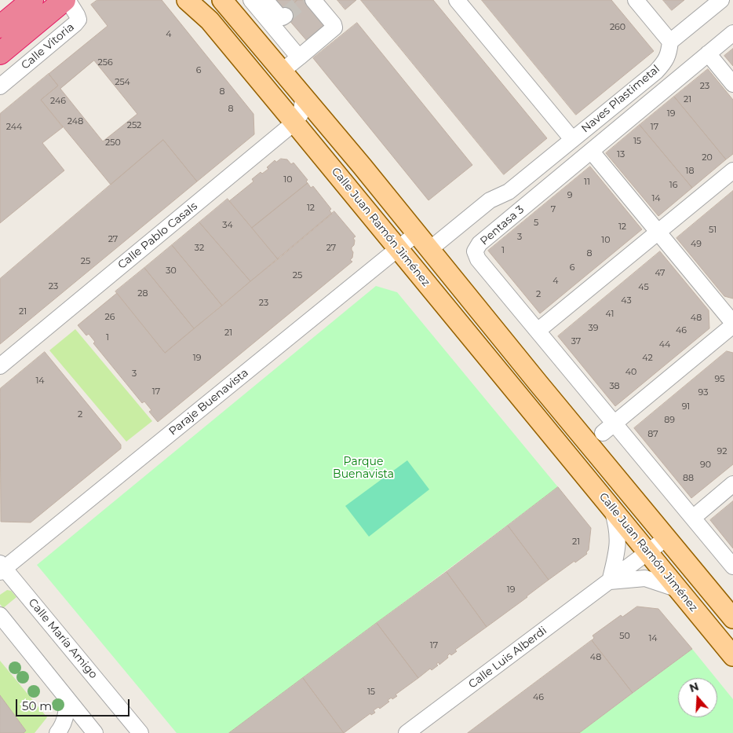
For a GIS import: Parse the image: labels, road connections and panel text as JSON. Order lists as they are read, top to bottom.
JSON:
{
  "streets": {
    "main road": ["Calle Juan Ramón Jiménez"],
    "street": [
      "Calle Vitoria",
      "Naves Plastimetal",
      "Pentasa 3",
      "Calle Pablo Casals",
      "Paraje Buenavista",
      "Calle María Amigo",
      "Calle Luis Alberdi"
    ]
  },
  "crossings": [
    ["Naves Plastimetal", "Calle Juan Ramón Jiménez"],
    ["Pentasa 3", "Calle Juan Ramón Jiménez"],
    ["Calle Juan Ramón Jiménez", "Calle Pablo Casals"],
    ["Calle Juan Ramón Jiménez", "Paraje Buenavista"],
    ["Calle Juan Ramón Jiménez", "Calle Luis Alberdi"],
    ["Paraje Buenavista", "Calle María Amigo"]
  ],
  "parks": ["Parque Buenavista"],
  "house_numbers": [
    "260",
    "4",
    "256",
    "6",
    "254",
    "23",
    "8",
    "21",
    "246",
    "8",
    "19",
    "248",
    "252",
    "244",
    "17",
    "15",
    "250",
    "13",
    "20",
    "18",
    "10",
    "11",
    "16",
    "9",
    "14",
    "12",
    "7",
    "5",
    "34",
    "12",
    "51",
    "3",
    "27",
    "10",
    "49",
    "32",
    "27",
    "1",
    "8",
    "25",
    "6",
    "30",
    "47",
    "25",
    "4",
    "23",
    "45",
    "28",
    "2",
    "43",
    "23",
    "21",
    "41",
    "26",
    "48",
    "39",
    "46",
    "21",
    "1",
    "37",
    "44",
    "19",
    "42",
    "40",
    "3",
    "95",
    "14",
    "38",
    "17",
    "93",
    "91",
    "2",
    "89",
    "87",
    "92",
    "90",
    "88",
    "21",
    "19",
    "50",
    "14",
    "17",
    "48",
    "15",
    "46"
  ],
  "scale_bar": "50 m",
  "north": "top"
}
